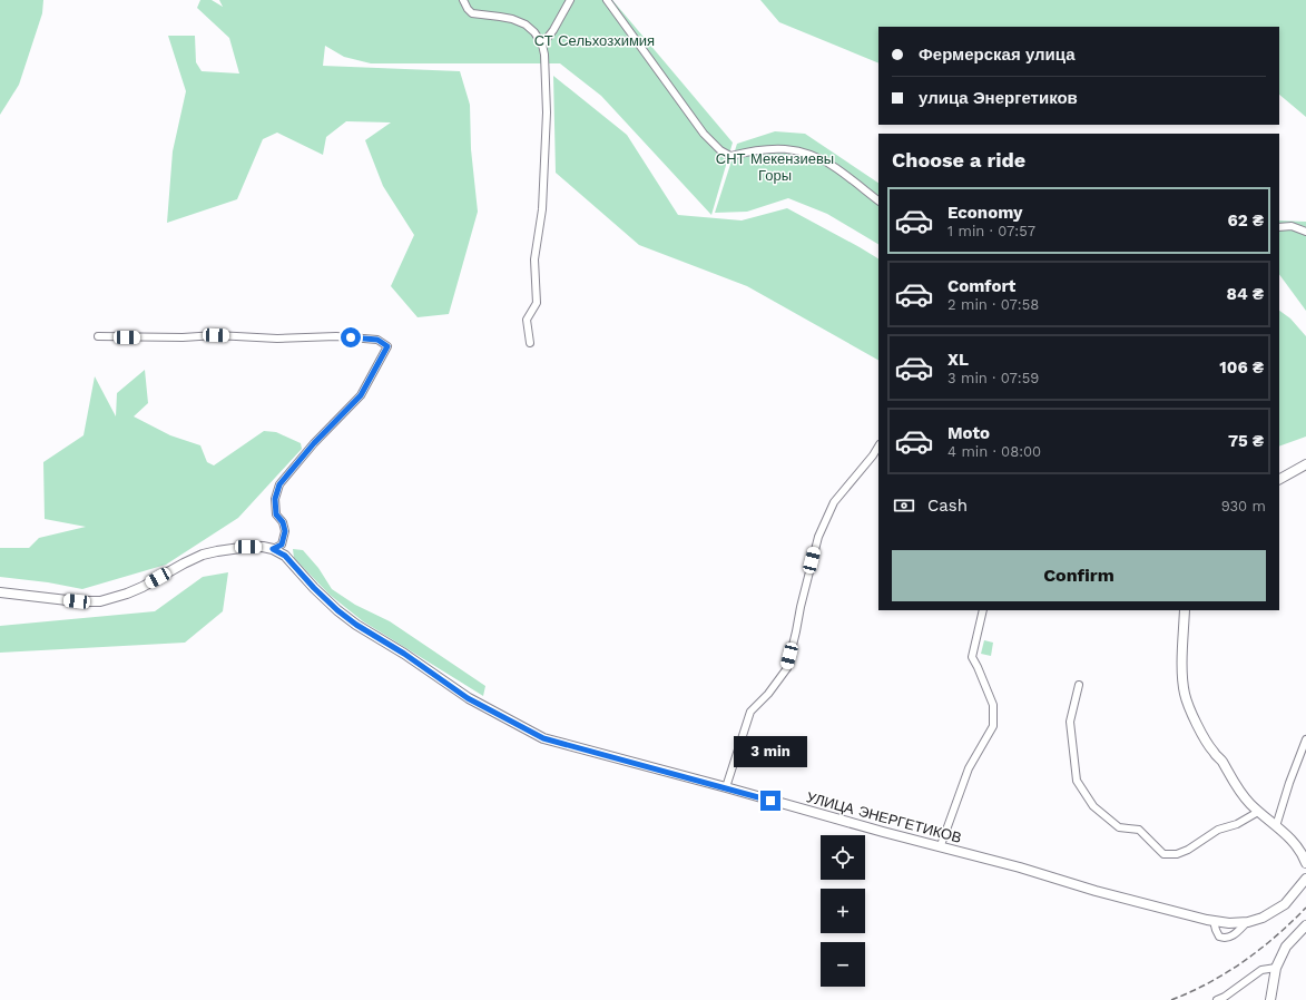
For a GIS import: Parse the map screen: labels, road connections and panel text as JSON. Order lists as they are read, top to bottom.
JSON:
{
  "streets": {
    "main road": ["УЛИЦА ЭНЕРГЕТИКОВ"]
  },
  "parks": ["СТ Сельхозхимия", "СНТ Мекензиевы Горы"],
  "page": {
    "banner": ["Фермерская улица", "улица Энергетиков"],
    "heading": "Choose a ride",
    "list": [
      {
        "name": "Economy",
        "note": "1 min · 07:57",
        "value": "62 ₴"
      },
      {
        "name": "Comfort",
        "note": "2 min · 07:58",
        "value": "84 ₴"
      },
      {
        "name": "XL",
        "note": "3 min · 07:59",
        "value": "106 ₴"
      },
      {
        "name": "Moto",
        "note": "4 min · 08:00",
        "value": "75 ₴"
      }
    ],
    "pay": ["Cash", "930 m"],
    "buttons": "Confirm",
    "bubble": "3 min",
    "map_buttons": ["+", "−"]
  }
}
